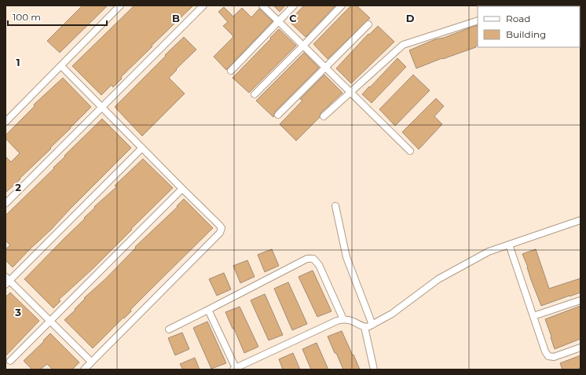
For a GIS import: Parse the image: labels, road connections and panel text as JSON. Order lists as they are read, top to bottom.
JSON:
{
  "legend": ["Road", "Building"],
  "scale_bar": "100 m",
  "grid": {
    "columns": ["B", "C", "D"],
    "rows": ["1", "2", "3"]
  }
}
